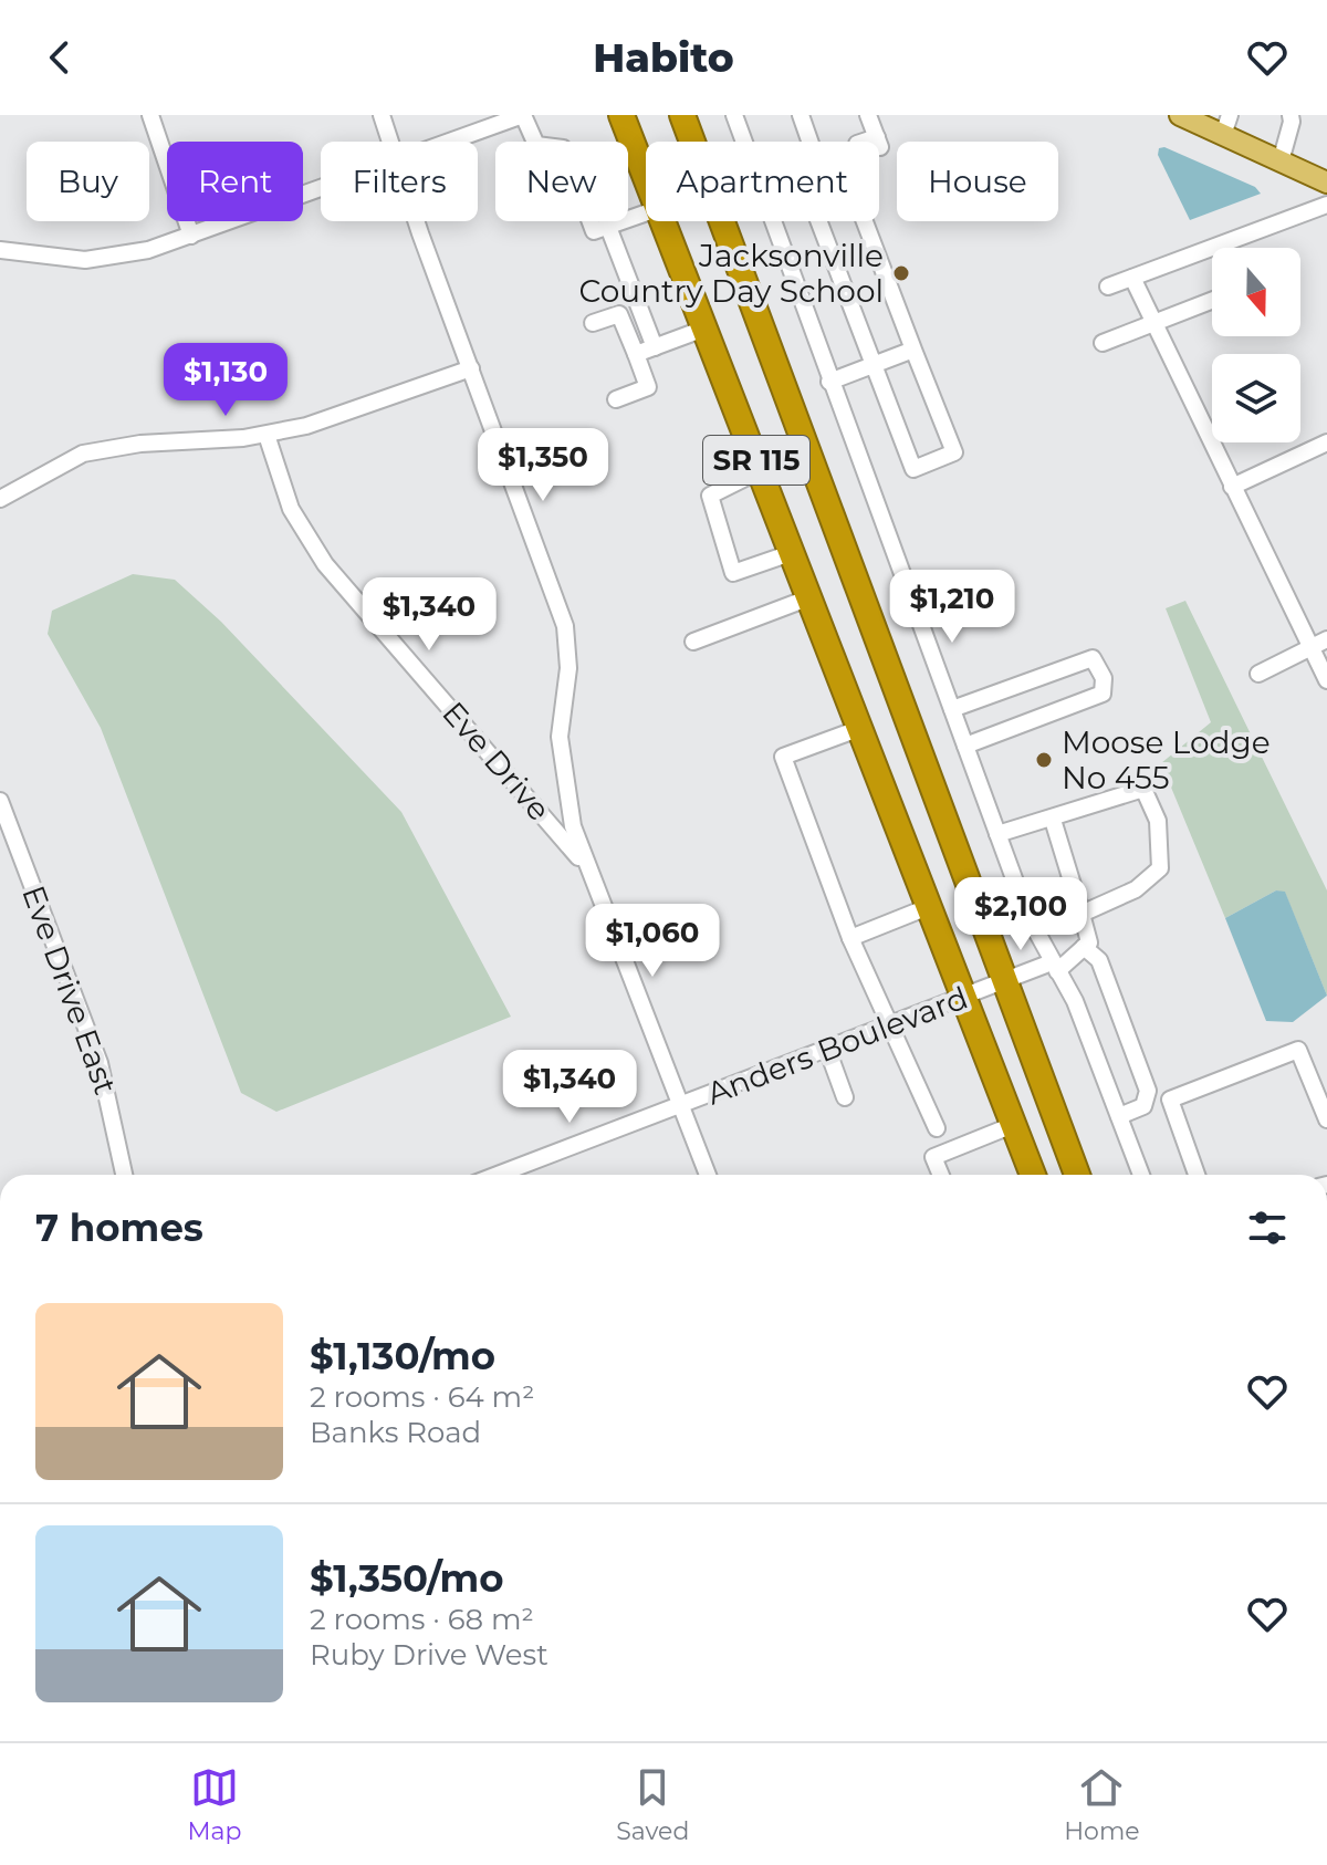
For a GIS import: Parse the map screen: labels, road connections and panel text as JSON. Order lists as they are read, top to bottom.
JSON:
{
  "streets": {
    "highway": ["SR 115"],
    "street": ["Eve Drive", "Eve Drive East", "Anders Boulevard"]
  },
  "crossings": [
    ["SR 115", "Anders Boulevard"]
  ],
  "places": ["Jacksonville Country Day School", "Moose Lodge No 455"],
  "north": "bottom",
  "page": {
    "header": "Habito",
    "chip": [
      "Buy",
      "Rent",
      "Filters",
      "New",
      "Apartment",
      "House"
    ],
    "price": [
      "$1,130",
      "$1,350",
      "$1,210",
      "$1,340",
      "$2,100",
      "$1,060",
      "$1,340"
    ],
    "heading": "7 homes",
    "list": [
      {
        "name": "$1,130/mo",
        "note": "2 rooms · 64 m² · Banks Road"
      },
      {
        "name": "$1,350/mo",
        "note": "2 rooms · 68 m² · Ruby Drive West"
      }
    ],
    "tabs": ["Map", "Saved", "Home"]
  }
}
